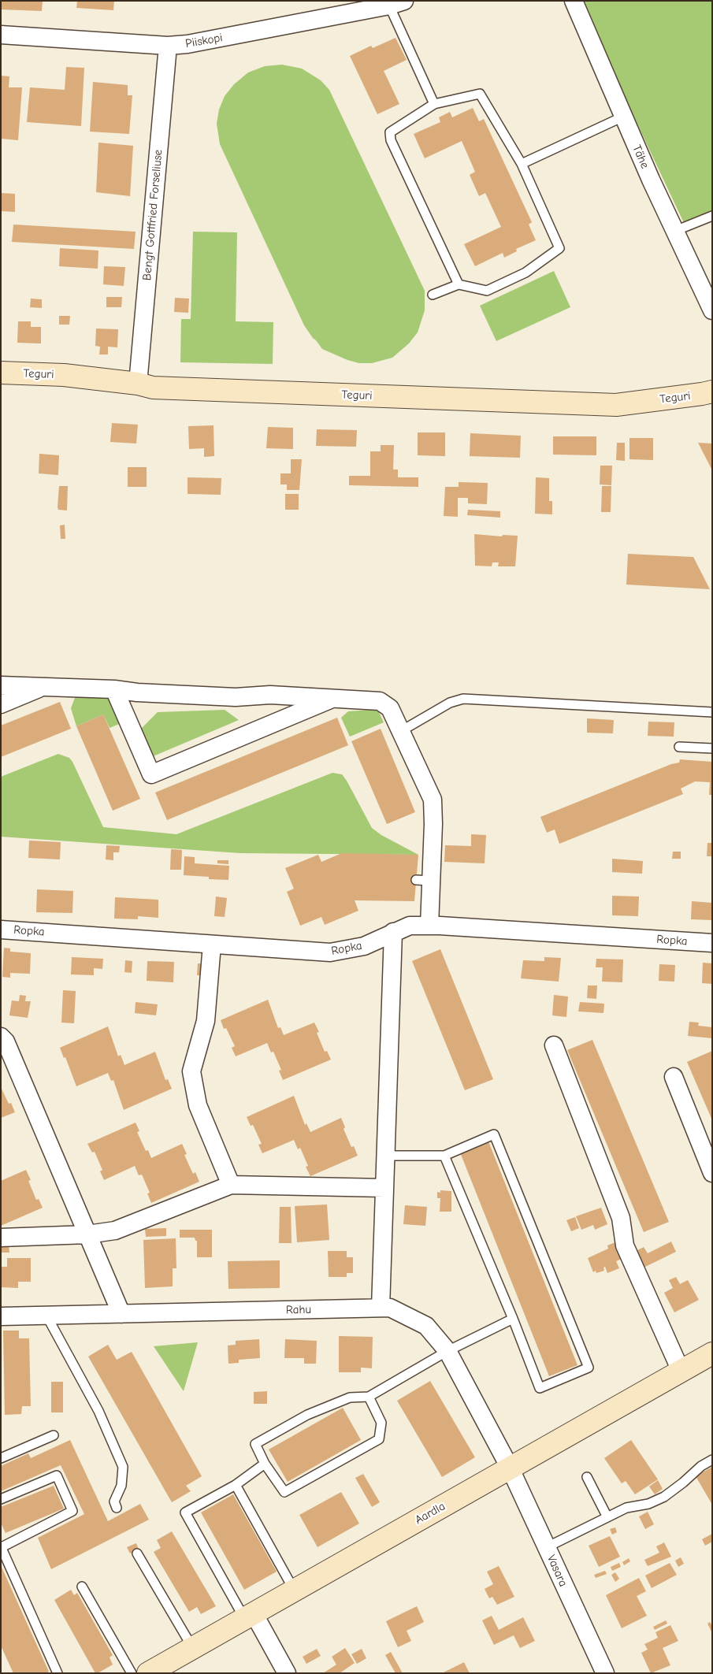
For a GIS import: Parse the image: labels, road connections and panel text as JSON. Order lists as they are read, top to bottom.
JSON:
{
  "streets": {
    "street": [
      "Piiskopi",
      "Tähe",
      "Bengt Gottfried Forseliuse",
      "Teguri",
      "Ropka",
      "Rahu",
      "Aardla",
      "Vasara"
    ]
  },
  "crossings": [
    ["Piiskopi", "Bengt Gottfried Forseliuse"],
    ["Bengt Gottfried Forseliuse", "Teguri"],
    ["Rahu", "Aardla"],
    ["Rahu", "Vasara"],
    ["Aardla", "Vasara"]
  ]
}
